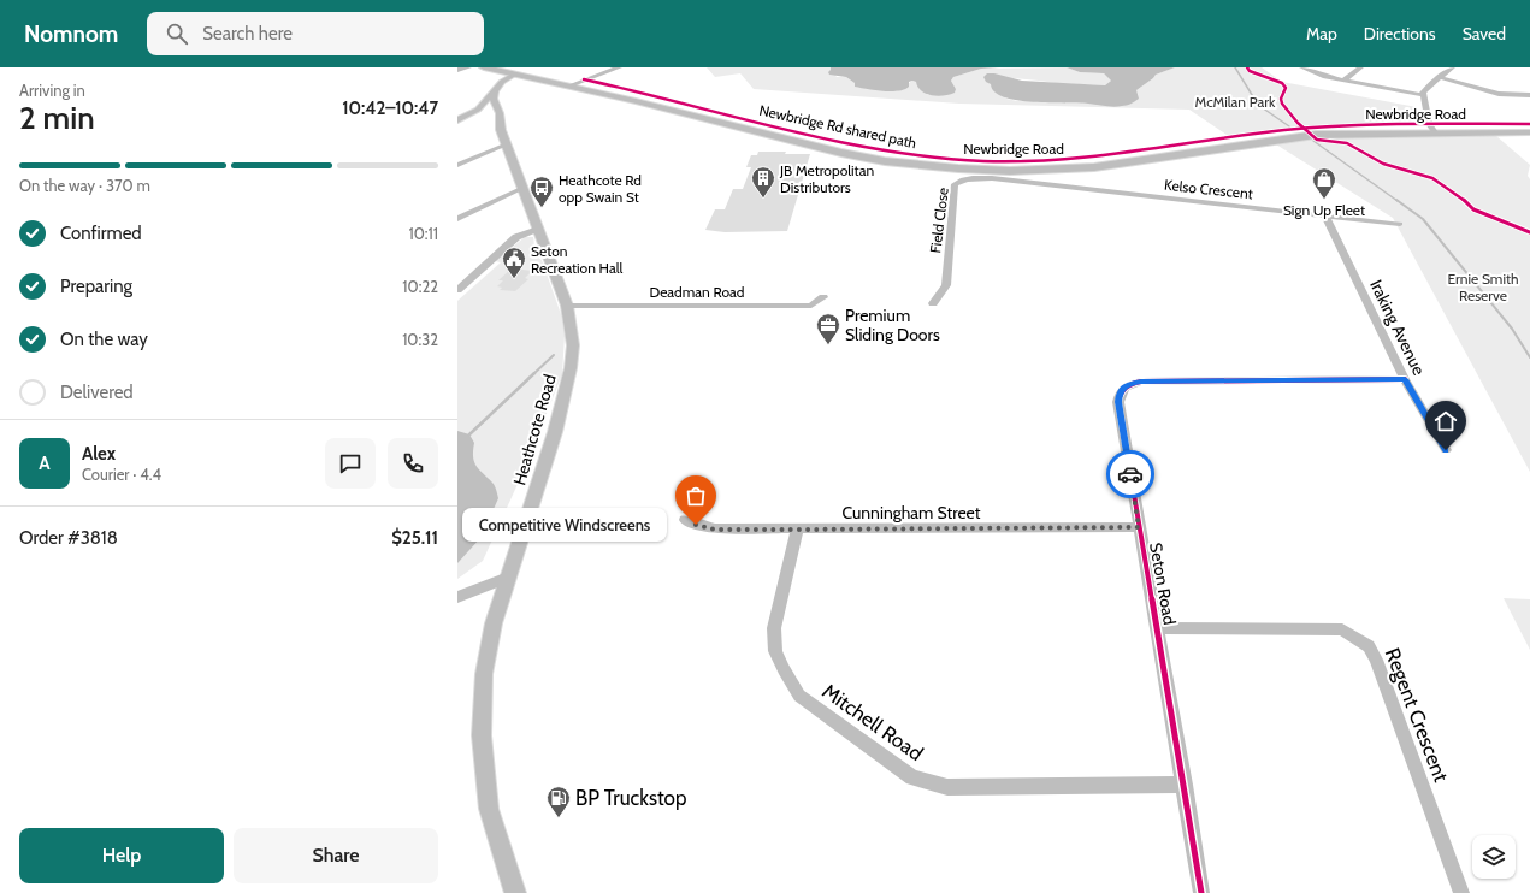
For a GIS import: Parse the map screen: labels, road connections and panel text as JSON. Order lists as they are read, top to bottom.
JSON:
{
  "streets": {
    "highway": ["Newbridge Road"],
    "main road": ["Heathcote Road"],
    "street": [
      "Kelso Crescent",
      "Field Close",
      "Deadman Road",
      "Iraking Avenue",
      "Cunningham Street",
      "Seton Road",
      "Regent Crescent",
      "Mitchell Road"
    ],
    "cycle path": ["Newbridge Rd shared path"]
  },
  "crossings": [
    ["Kelso Crescent", "Field Close"],
    ["Kelso Crescent", "Iraking Avenue"],
    ["Deadman Road", "Heathcote Road"],
    ["Iraking Avenue", "Seton Road"],
    ["Cunningham Street", "Seton Road"],
    ["Cunningham Street", "Mitchell Road"],
    ["Seton Road", "Regent Crescent"],
    ["Seton Road", "Mitchell Road"]
  ],
  "parks": ["McMilan Park", "Ernie Smith Reserve"],
  "places": {
    "building": ["JB Metropolitan Distributors"],
    "shop": ["Sign Up Fleet"],
    "bus stop": ["Heathcote Rd opp Swain St"],
    "public building": ["Seton Recreation Hall"],
    "office": ["Premium Sliding Doors"],
    "other": ["Competitive Windscreens"],
    "fuel station": ["BP Truckstop"]
  },
  "page": {
    "header": "Nomnom",
    "search": "Search here",
    "nav": ["Map", "Directions", "Saved"],
    "heading": ["2 min", "Arriving in", "10:42–10:47"],
    "panel": [
      "Alex",
      "Courier · 4.4",
      "Order #3818",
      "$25.11"
    ],
    "bar": "On the way · 370 m",
    "list": [
      ["Confirmed", "10:11"],
      ["Preparing", "10:22"],
      ["On the way", "10:32"],
      "Delivered"
    ],
    "round": "A",
    "bubble": "Competitive Windscreens",
    "buttons": ["Help", "Share"]
  }
}
